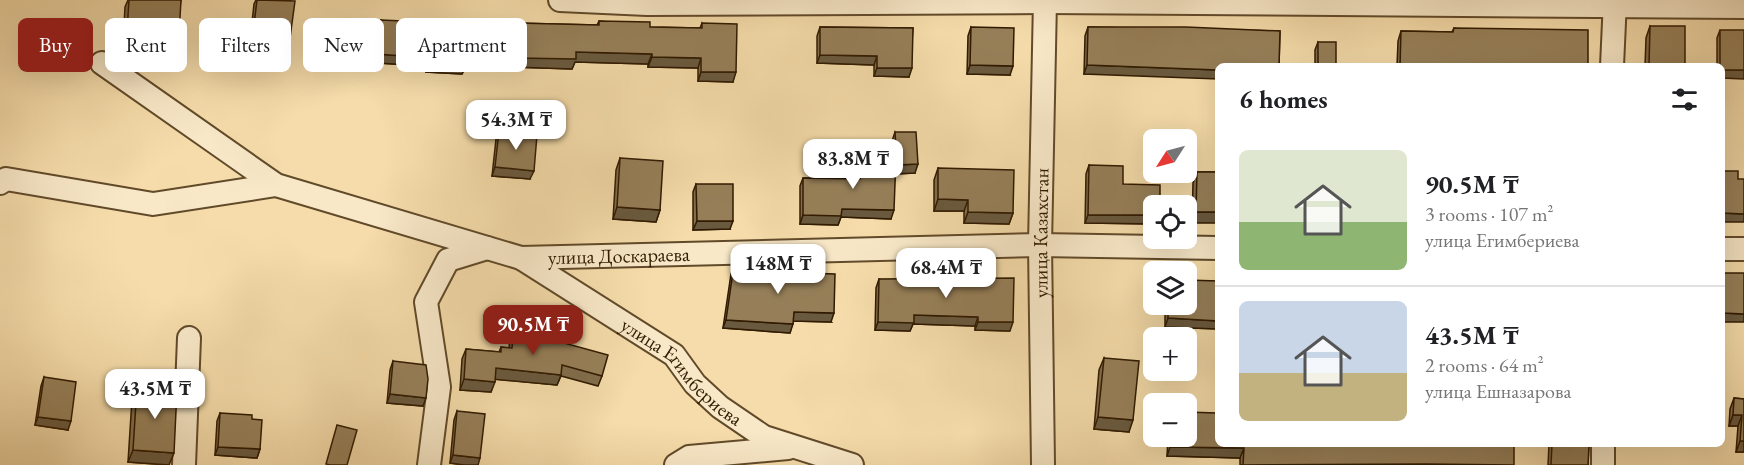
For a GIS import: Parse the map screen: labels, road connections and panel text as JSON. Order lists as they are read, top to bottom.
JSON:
{
  "streets": {
    "street": ["улица Казахстан", "улица Доскараева", "улица Егимбериева"]
  },
  "crossings": [
    ["улица Казахстан", "улица Доскараева"],
    ["улица Доскараева", "улица Егимбериева"]
  ],
  "north": "bottom left",
  "page": {
    "chip": [
      "Buy",
      "Rent",
      "Filters",
      "New",
      "Apartment"
    ],
    "heading": "6 homes",
    "price": [
      "54.3M ₸",
      "83.8M ₸",
      "148M ₸",
      "68.4M ₸",
      "90.5M ₸",
      "43.5M ₸"
    ],
    "map_buttons": ["+", "−"],
    "list": [
      {
        "name": "90.5M ₸",
        "note": "3 rooms · 107 m² · улица Егимбериева"
      },
      {
        "name": "43.5M ₸",
        "note": "2 rooms · 64 m² · улица Ешназарова"
      }
    ]
  }
}
